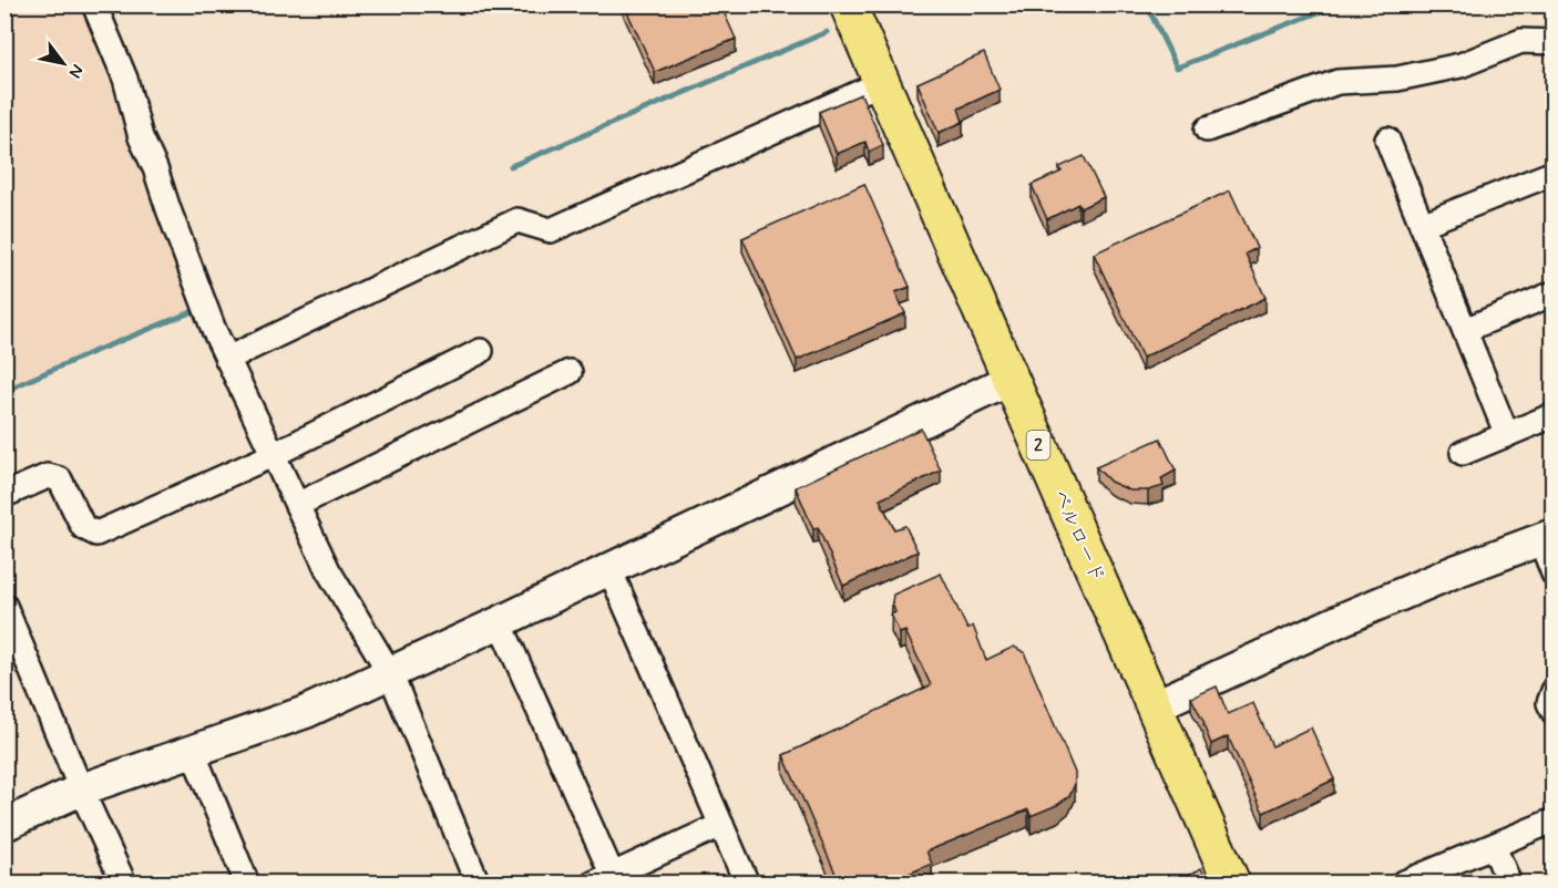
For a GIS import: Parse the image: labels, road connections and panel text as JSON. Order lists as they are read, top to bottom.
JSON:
{
  "streets": {
    "main road": ["2", "ベルロード"]
  },
  "north": "bottom right"
}
